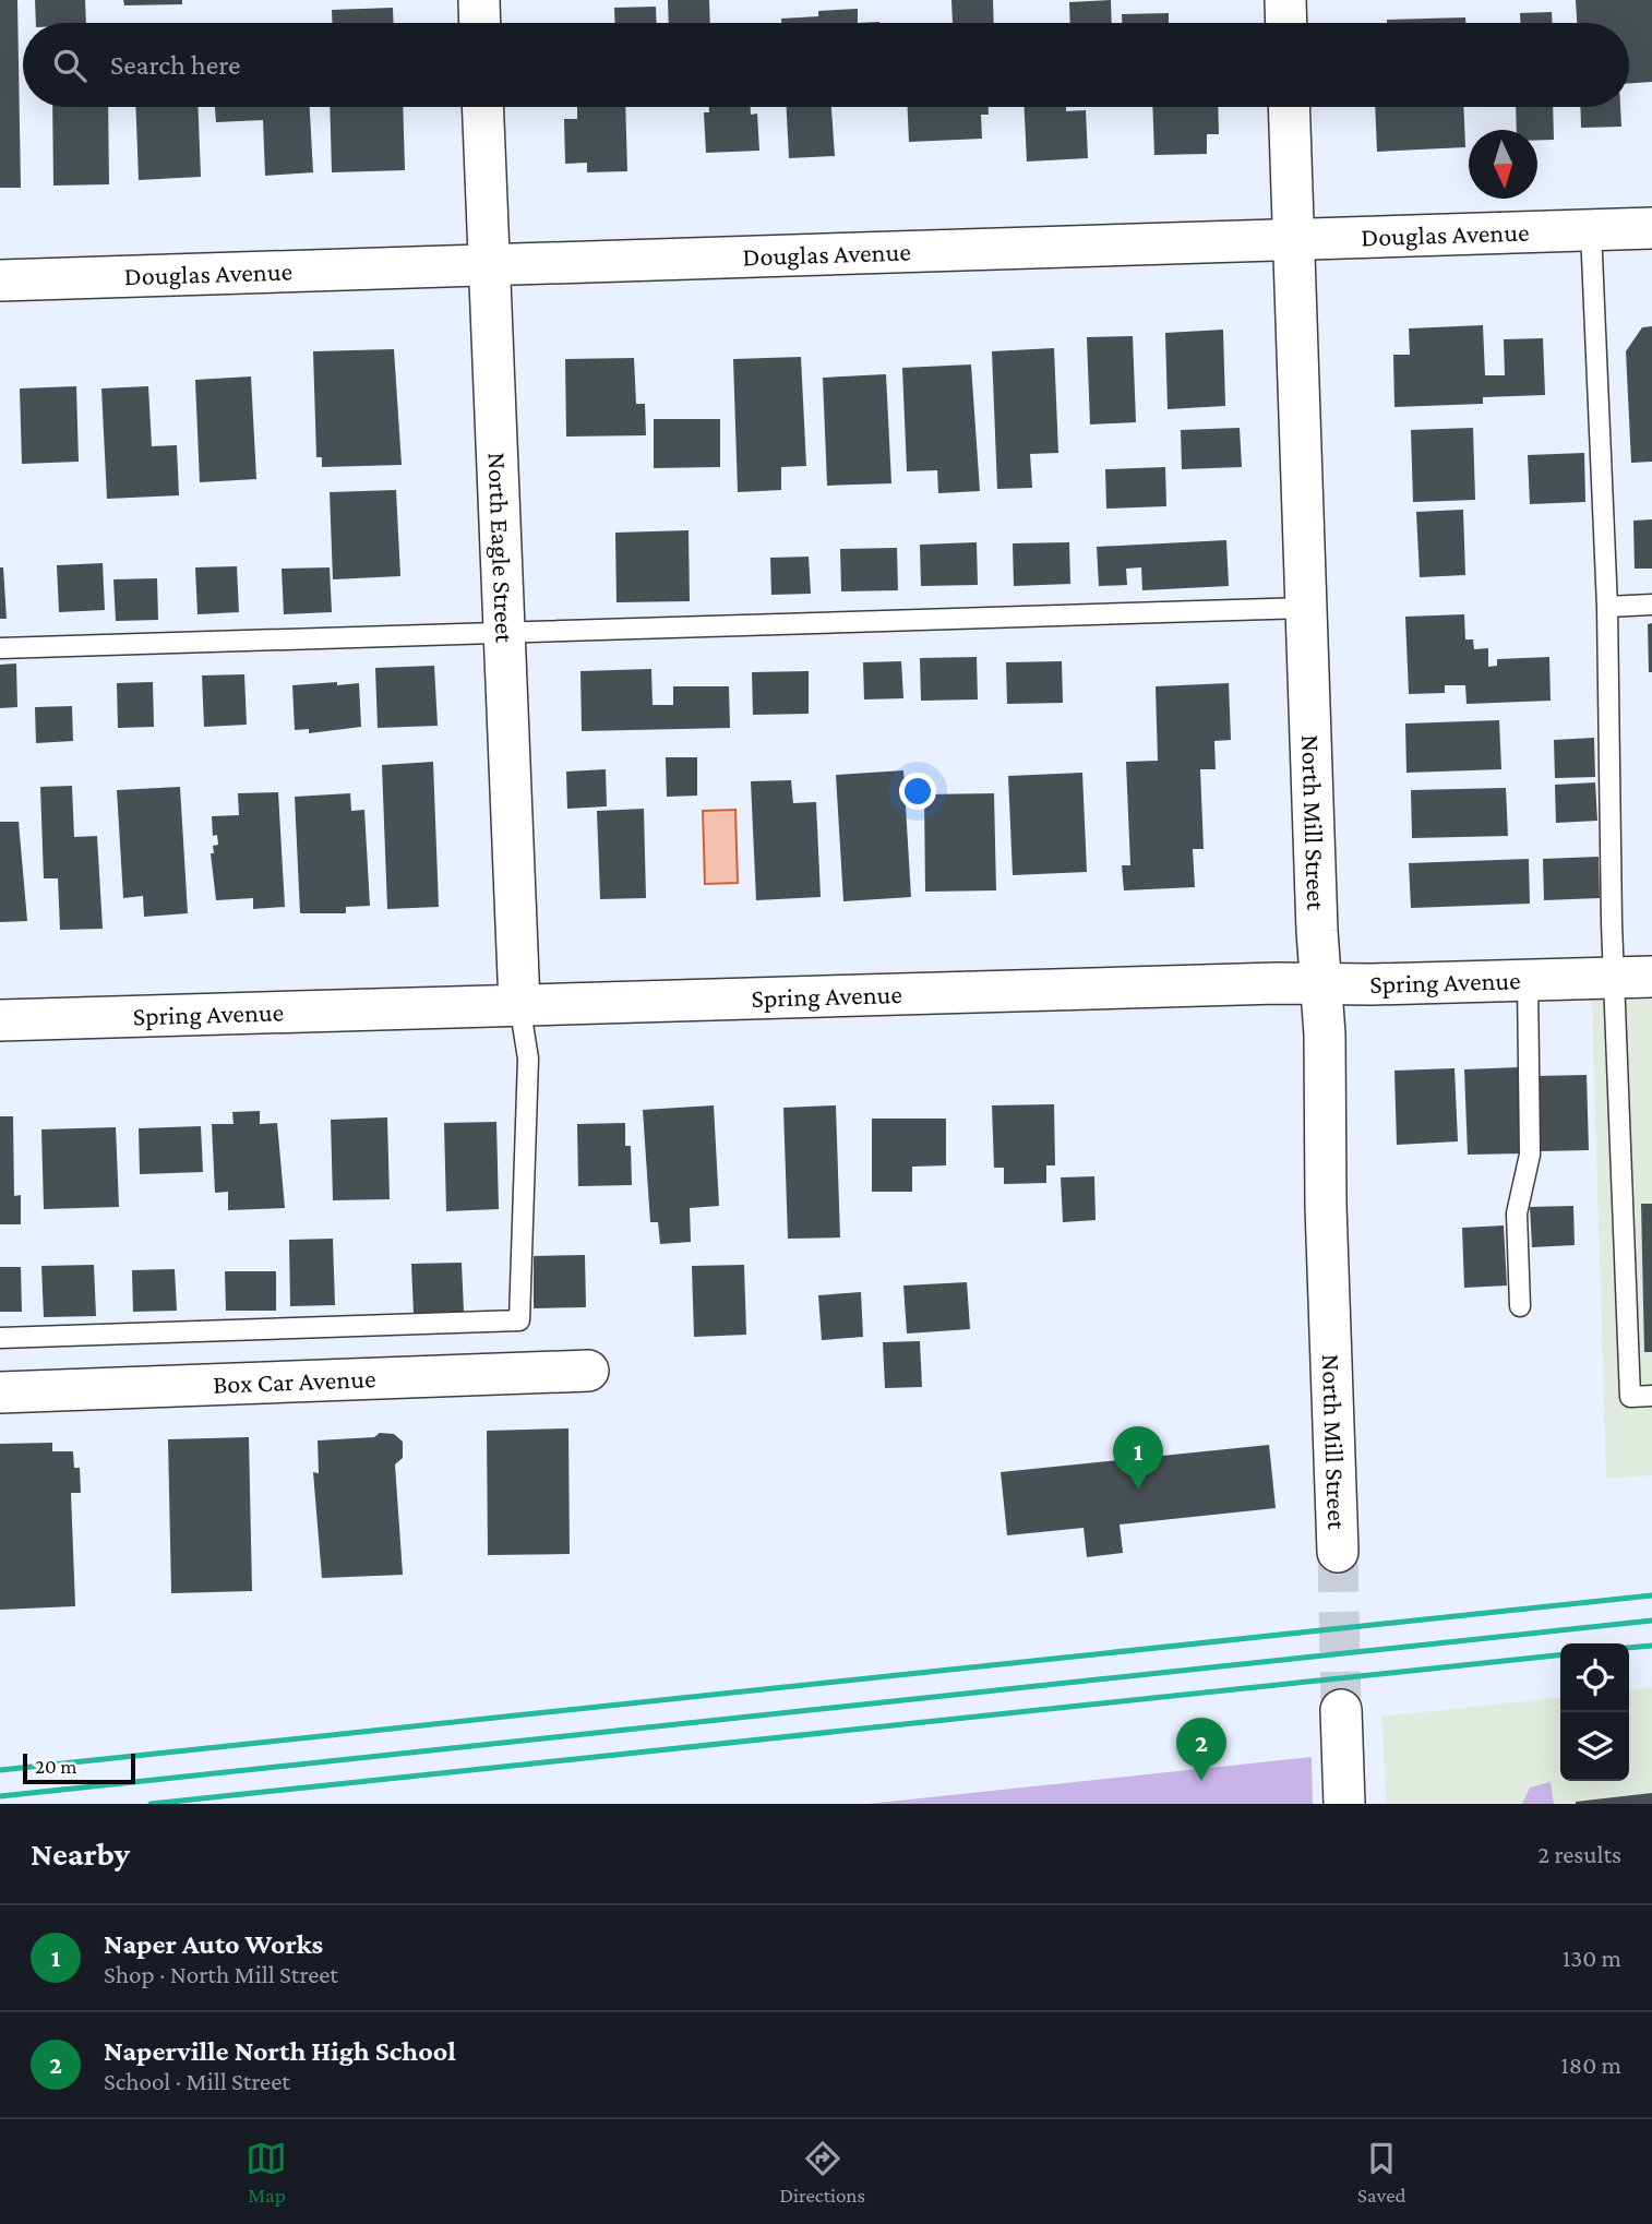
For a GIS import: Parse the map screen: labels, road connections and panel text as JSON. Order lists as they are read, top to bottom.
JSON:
{
  "streets": {
    "street": [
      "Douglas Avenue",
      "North Eagle Street",
      "North Mill Street",
      "Spring Avenue",
      "Box Car Avenue"
    ]
  },
  "crossings": [
    ["Douglas Avenue", "North Eagle Street"],
    ["Douglas Avenue", "North Mill Street"],
    ["North Eagle Street", "Spring Avenue"],
    ["North Mill Street", "Spring Avenue"]
  ],
  "scale_bar": "20 m",
  "north": "bottom",
  "page": {
    "search": "Search here",
    "pins": ["1", "2"],
    "scale": "20 m",
    "heading": ["Nearby", "2 results"],
    "list": [
      {
        "mark": "1",
        "name": "Naper Auto Works",
        "note": "Shop · North Mill Street",
        "value": "130 m"
      },
      {
        "mark": "2",
        "name": "Naperville North High School",
        "note": "School · Mill Street",
        "value": "180 m"
      }
    ],
    "nav": ["Map", "Directions", "Saved"]
  }
}
